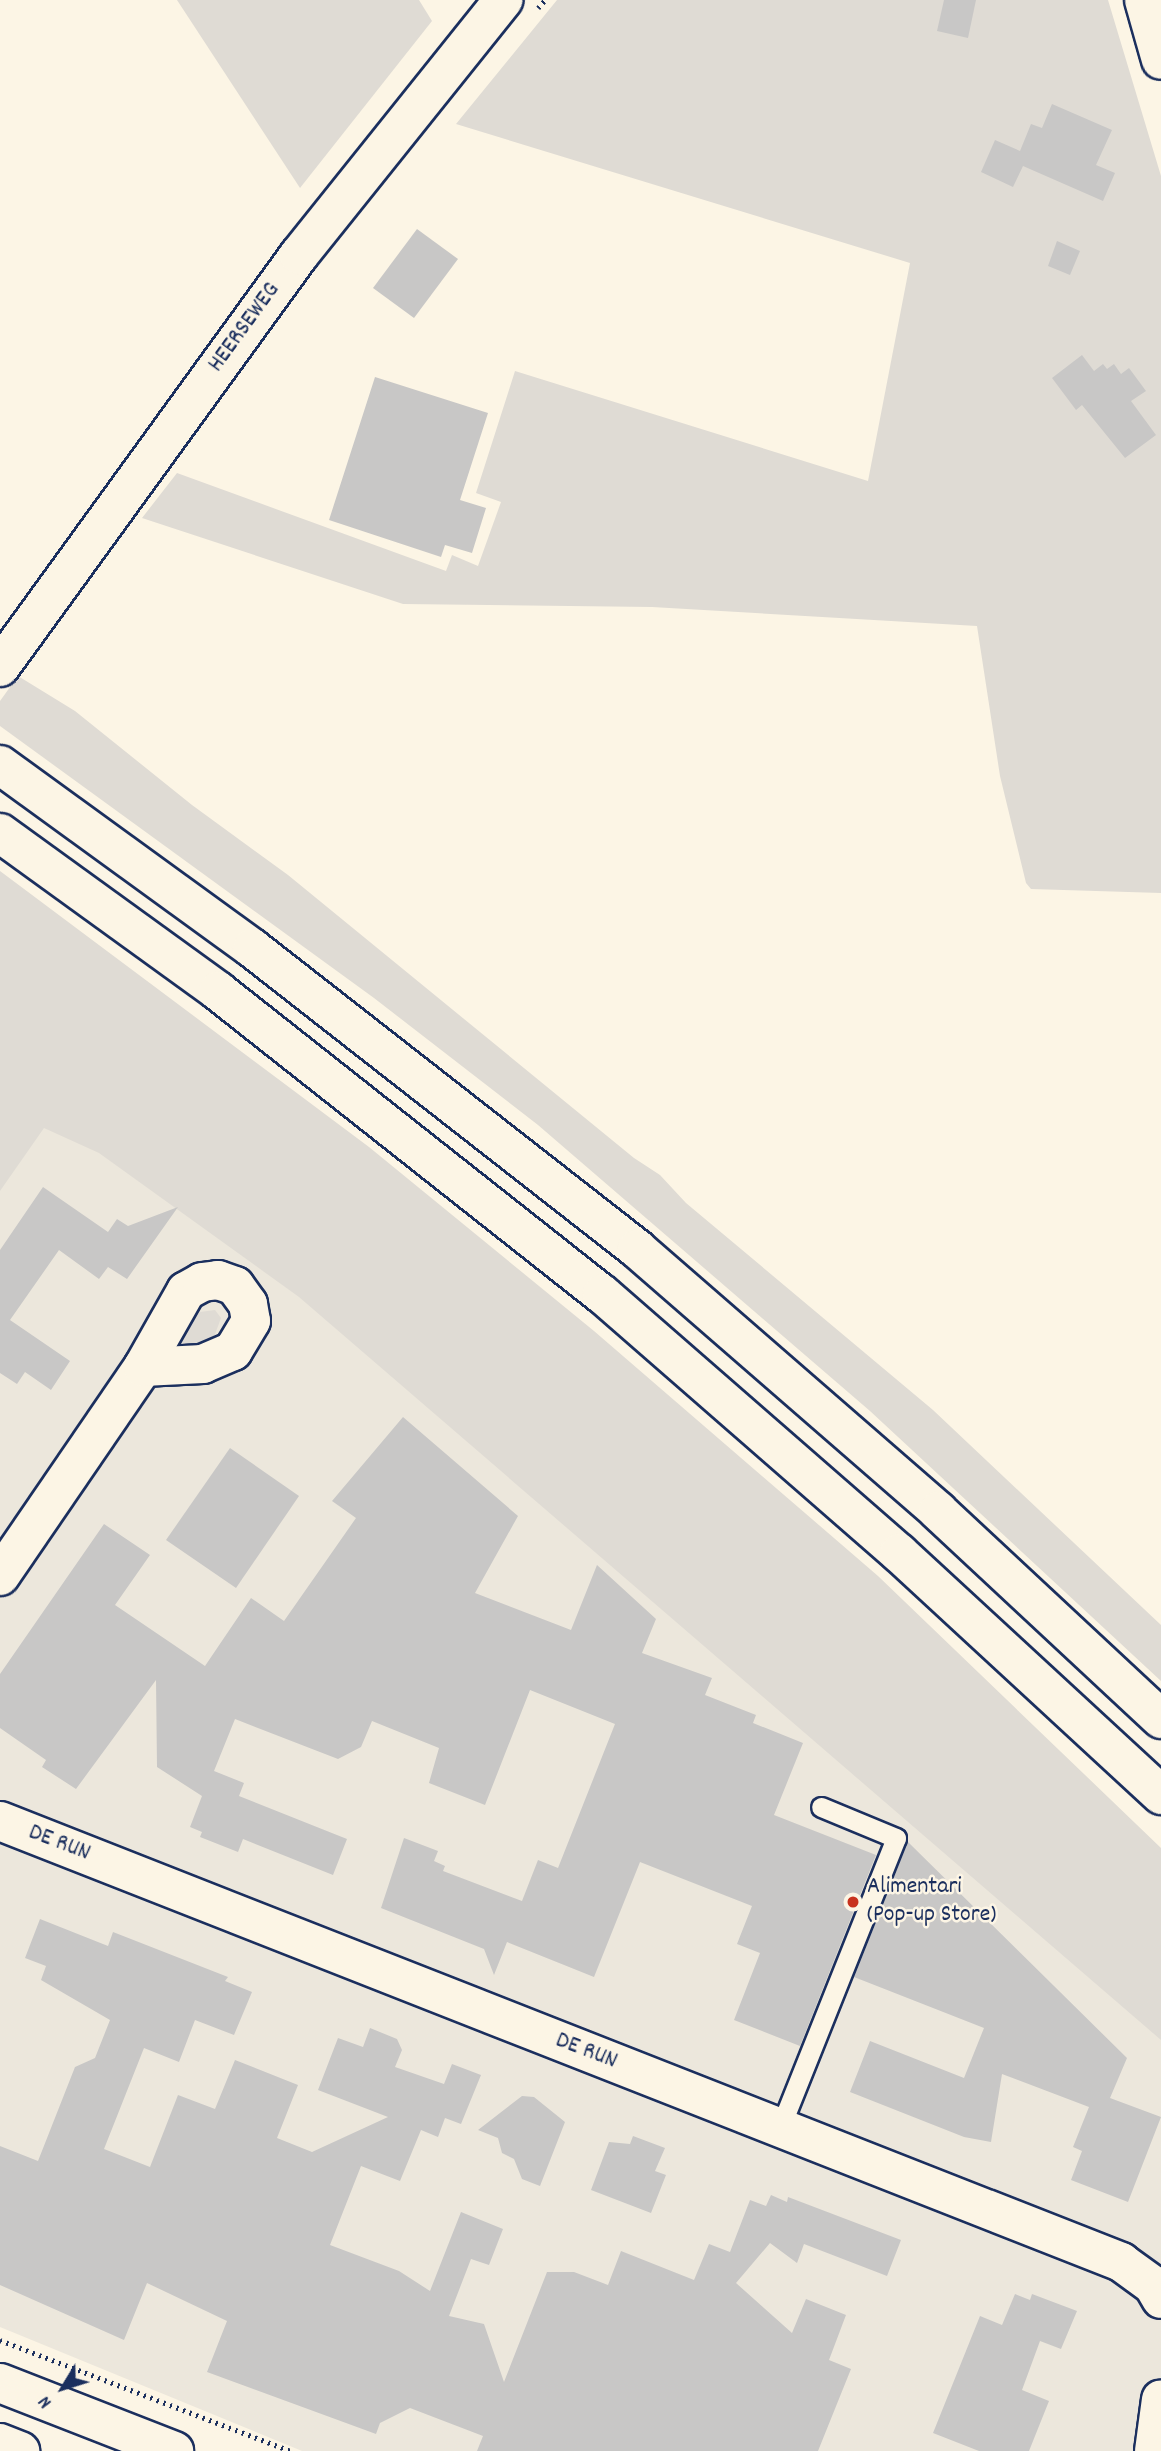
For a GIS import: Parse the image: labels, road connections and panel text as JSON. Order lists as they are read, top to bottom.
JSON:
{
  "streets": {
    "main road": ["HEERSEWEG", "DE RUN"]
  },
  "places": ["Alimentari (Pop-up Store)"],
  "north": "bottom left"
}
